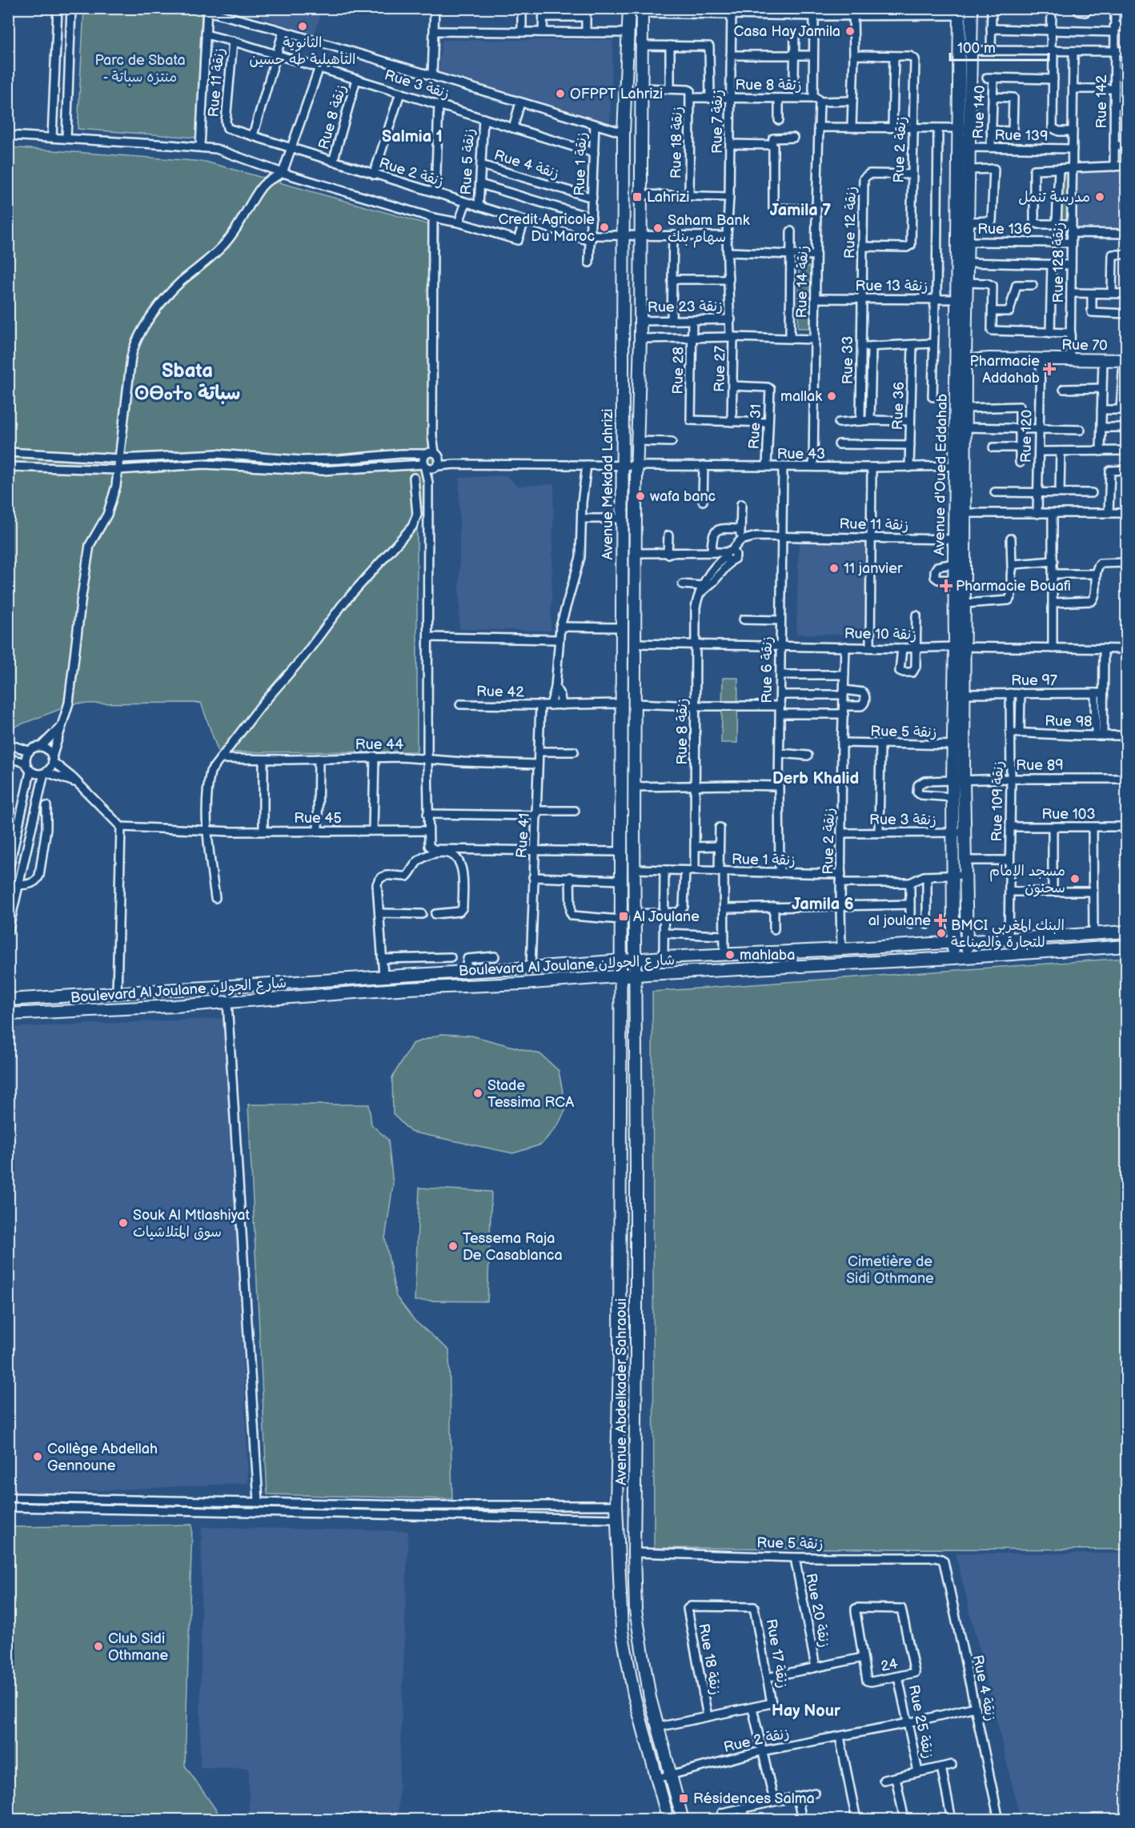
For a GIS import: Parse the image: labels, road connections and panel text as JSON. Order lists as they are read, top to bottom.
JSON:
{
  "streets": {
    "main road": [
      "Rue 70",
      "Avenue d'Oued Eddahab",
      "Avenue Mekdad Lahrizi",
      "Boulevard Al Joulane شارع الجولان",
      "Avenue Abdelkader Sahraoui"
    ],
    "street": [
      "Rue 11 زنقة",
      "Rue 3 زنقة",
      "Rue 8 زنقة",
      "Rue 142",
      "Rue 140",
      "Rue 7 زنقة",
      "Rue 139",
      "Rue 18 زنقة",
      "Rue 2 زنقة",
      "Rue 5 زنقة",
      "Rue 4 زنقة",
      "Rue 1 زنقة",
      "Rue 12 زنقة",
      "Rue 136",
      "Rue 128 زنقة",
      "Rue 14 زنقة",
      "Rue 13 زنقة",
      "Rue 23 زنقة",
      "Rue 33",
      "Rue 27",
      "Rue 28",
      "Rue 36",
      "Rue 31",
      "Rue 120",
      "Rue 43",
      "Rue 10 زنقة",
      "Rue 6 زنقة",
      "Rue 97",
      "Rue 42",
      "Rue 98",
      "Rue 44",
      "Rue 89",
      "Rue 109 زنقة",
      "Rue 103",
      "Rue 45",
      "Rue 41",
      "Rue 20 زنقة",
      "Rue 17 زنقة",
      "24",
      "Rue 25 زنقة"
    ]
  },
  "crossings": [
    ["Rue 11 زنقة", "Rue 3 زنقة"],
    ["Rue 11 زنقة", "Rue 2 زنقة"],
    ["Rue 11 زنقة", "Avenue d'Oued Eddahab"],
    ["Rue 11 زنقة", "Rue 6 زنقة"],
    ["Rue 3 زنقة", "Rue 8 زنقة"],
    ["Rue 3 زنقة", "Rue 2 زنقة"],
    ["Rue 3 زنقة", "Rue 5 زنقة"],
    ["Rue 3 زنقة", "Rue 1 زنقة"],
    ["Rue 3 زنقة", "Avenue d'Oued Eddahab"],
    ["Rue 8 زنقة", "Rue 7 زنقة"],
    ["Rue 8 زنقة", "Rue 18 زنقة"],
    ["Rue 8 زنقة", "Rue 2 زنقة"],
    ["Rue 8 زنقة", "Rue 1 زنقة"],
    ["Rue 8 زنقة", "Rue 14 زنقة"],
    ["Rue 8 زنقة", "Avenue Mekdad Lahrizi"],
    ["Rue 8 زنقة", "Rue 10 زنقة"],
    ["Rue 140", "Rue 139"],
    ["Rue 7 زنقة", "Rue 27"],
    ["Rue 7 زنقة", "Avenue Mekdad Lahrizi"],
    ["Rue 139", "Rue 128 زنقة"],
    ["Rue 139", "Avenue d'Oued Eddahab"],
    ["Rue 18 زنقة", "Rue 17 زنقة"],
    ["Rue 2 زنقة", "Rue 5 زنقة"],
    ["Rue 2 زنقة", "Rue 4 زنقة"],
    ["Rue 2 زنقة", "Rue 1 زنقة"],
    ["Rue 2 زنقة", "Rue 12 زنقة"],
    ["Rue 2 زنقة", "Rue 10 زنقة"],
    ["Rue 2 زنقة", "Boulevard Al Joulane شارع الجولان"],
    ["Rue 2 زنقة", "Avenue Abdelkader Sahraoui"],
    ["Rue 2 زنقة", "Rue 25 زنقة"],
    ["Rue 5 زنقة", "Rue 4 زنقة"],
    ["Rue 5 زنقة", "Avenue d'Oued Eddahab"],
    ["Rue 5 زنقة", "Avenue Abdelkader Sahraoui"],
    ["Rue 5 زنقة", "Rue 20 زنقة"],
    ["Rue 4 زنقة", "Rue 1 زنقة"],
    ["Rue 1 زنقة", "Avenue Mekdad Lahrizi"],
    ["Rue 1 زنقة", "Rue 6 زنقة"],
    ["Rue 12 زنقة", "Rue 13 زنقة"],
    ["Rue 12 زنقة", "Rue 33"],
    ["Rue 136", "Rue 128 زنقة"],
    ["Rue 136", "Avenue d'Oued Eddahab"],
    ["Rue 128 زنقة", "Rue 70"],
    ["Rue 14 زنقة", "Rue 13 زنقة"],
    ["Rue 14 زنقة", "Rue 43"],
    ["Rue 13 زنقة", "Rue 33"],
    ["Rue 13 زنقة", "Avenue d'Oued Eddahab"],
    ["Rue 23 زنقة", "Rue 27"],
    ["Rue 23 زنقة", "Rue 28"],
    ["Rue 23 زنقة", "Avenue Mekdad Lahrizi"],
    ["Rue 70", "Rue 120"],
    ["Rue 70", "Avenue d'Oued Eddahab"],
    ["Rue 27", "Rue 28"],
    ["Rue 27", "Rue 31"],
    ["Rue 36", "Rue 43"],
    ["Rue 31", "Rue 43"],
    ["Rue 43", "Avenue d'Oued Eddahab"],
    ["Rue 43", "Avenue Mekdad Lahrizi"],
    ["Rue 43", "Rue 6 زنقة"],
    ["Avenue d'Oued Eddahab", "Rue 10 زنقة"],
    ["Avenue d'Oued Eddahab", "Rue 97"],
    ["Avenue d'Oued Eddahab", "Rue 89"],
    ["Avenue d'Oued Eddahab", "Boulevard Al Joulane شارع الجولان"],
    ["Avenue Mekdad Lahrizi", "Rue 10 زنقة"],
    ["Avenue Mekdad Lahrizi", "Boulevard Al Joulane شارع الجولان"],
    ["Avenue Mekdad Lahrizi", "Avenue Abdelkader Sahraoui"],
    ["Rue 10 زنقة", "Rue 6 زنقة"],
    ["Rue 97", "Rue 109 زنقة"],
    ["Rue 42", "Rue 41"],
    ["Rue 98", "Rue 109 زنقة"],
    ["Rue 44", "Rue 41"],
    ["Rue 89", "Rue 109 زنقة"],
    ["Rue 109 زنقة", "Rue 103"],
    ["Rue 109 زنقة", "Boulevard Al Joulane شارع الجولان"],
    ["Rue 41", "Boulevard Al Joulane شارع الجولان"],
    ["Boulevard Al Joulane شارع الجولان", "Avenue Abdelkader Sahraoui"],
    ["24", "Rue 25 زنقة"]
  ],
  "districts": [
    "Salmia 1",
    "Jamila 7",
    "Sbata ⵙⴱⴰⵜⴰ سباتة",
    "Derb Khalid",
    "Jamila 6",
    "Hay Nour"
  ],
  "parks": ["Parc de Sbata - منتزه سباتة", "Cimetière de Sidi Othmane"],
  "places": {
    "other": [
      "الثانوية التأهيلية طه حسين",
      "Casa Hay Jamila",
      "OFPPT Lahrizi",
      "مدرسة تنمل",
      "Credit Agricole Du Maroc",
      "Saham Bank سهام بنك",
      "mallak",
      "wafa banc",
      "11 janvier",
      "مسجد الإمام سحنون",
      "BMCI البنك المغربي للتجارة والصناعة",
      "mahlaba",
      "Stade Tessima RCA",
      "Souk Al Mtlashiyat سوق المتلاشيات",
      "Tessema Raja De Casablanca",
      "Collège Abdellah Gennoune",
      "Club Sidi Othmane"
    ],
    "transit": ["Lahrizi", "Al Joulane", "Résidences Salma"],
    "health": ["Pharmacie Addahab", "Pharmacie Bouafi", "al joulane"]
  },
  "scale_bar": "100 m"
}
